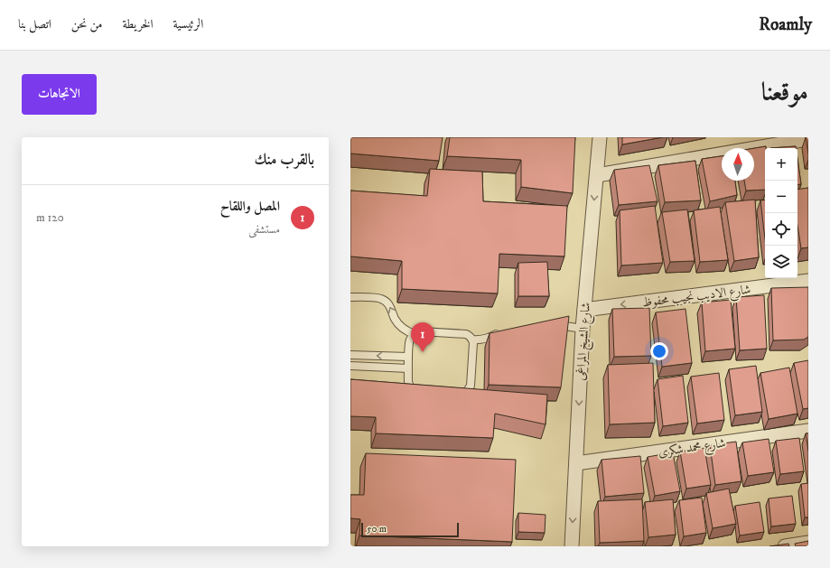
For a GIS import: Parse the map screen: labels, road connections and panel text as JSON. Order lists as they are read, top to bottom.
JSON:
{
  "streets": {
    "street": ["شارع الاديب نجيب محفوظ", "شارع الشيخ المراغى", "شارع محمد شكرى"]
  },
  "crossings": [
    ["شارع الاديب نجيب محفوظ", "شارع الشيخ المراغى"],
    ["شارع الشيخ المراغى", "شارع محمد شكرى"]
  ],
  "one_way": ["شارع الاديب نجيب محفوظ", "شارع الشيخ المراغى"],
  "scale_bar": "50 m",
  "north": "top",
  "page": {
    "header": "Roamly",
    "nav": [
      "الرئيسية",
      "الخريطة",
      "من نحن",
      "اتصل بنا"
    ],
    "title": "موقعنا",
    "buttons": "الاتجاهات",
    "heading": "بالقرب منك",
    "map_buttons": ["+", "−"],
    "list": [
      {
        "mark": "1",
        "name": "المصل واللقاح",
        "note": "مستشفى",
        "value": "120 m"
      }
    ],
    "pins": "1",
    "scale": "50 m"
  }
}
